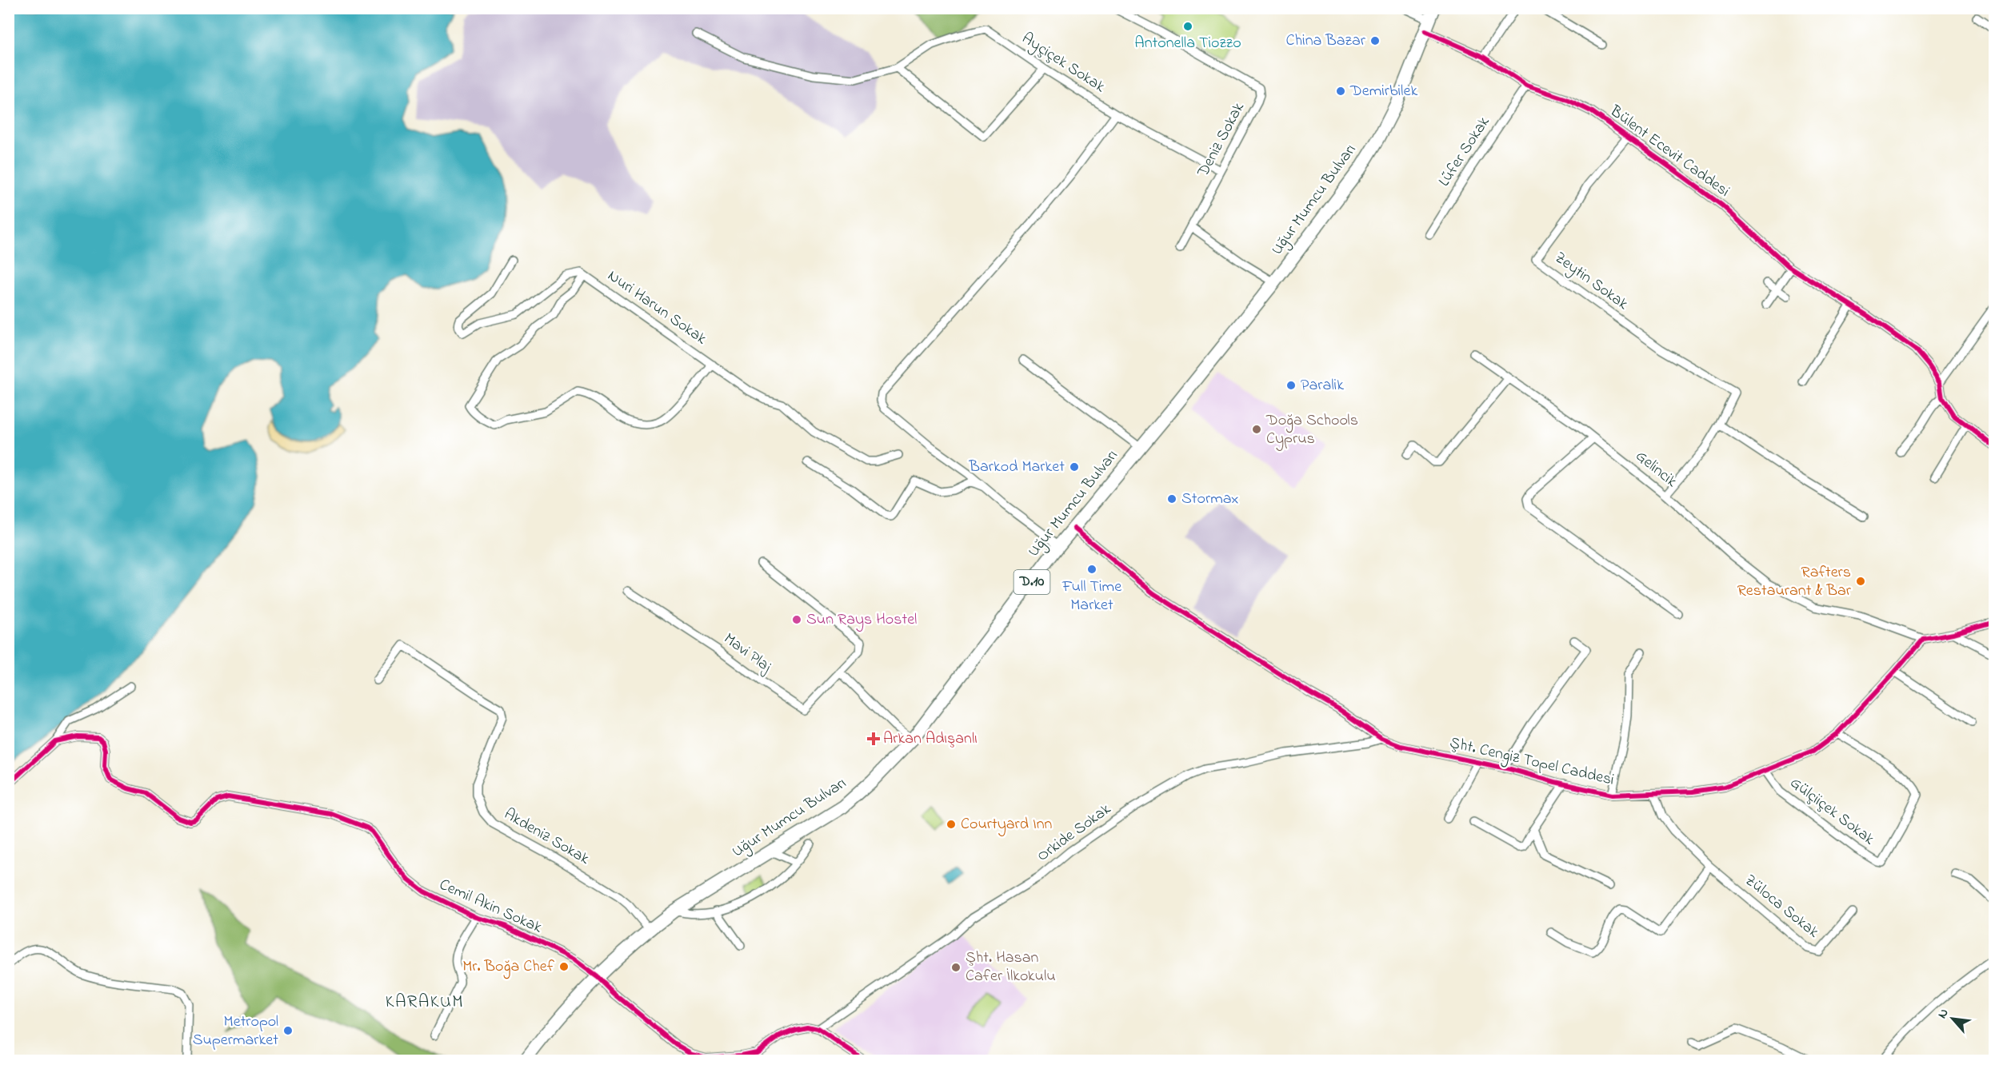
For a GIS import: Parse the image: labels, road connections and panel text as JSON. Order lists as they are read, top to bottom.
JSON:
{
  "streets": {
    "main road": ["Uğur Mumcu Bulvarı", "D.10"],
    "street": [
      "Ayçiçek Sokak",
      "Deniz Sokak",
      "Lűfer Sokak",
      "Bülent Ecevit Caddesi",
      "Zeytin Sokak",
      "Nuri Harun Sokak",
      "Gelincik",
      "Mavi Plaj",
      "Şht. Cengiz Topel Caddesi",
      "Gülçiiçek Sokak",
      "Orkide Sokak",
      "Akdeniz Sokak",
      "Cemil Akin Sokak",
      "Züloca Sokak"
    ]
  },
  "crossings": [
    ["Ayçiçek Sokak", "Deniz Sokak"],
    ["Lűfer Sokak", "Bülent Ecevit Caddesi"],
    ["Bülent Ecevit Caddesi", "Uğur Mumcu Bulvarı"],
    ["Bülent Ecevit Caddesi", "Zeytin Sokak"],
    ["Uğur Mumcu Bulvarı", "Şht. Cengiz Topel Caddesi"],
    ["Uğur Mumcu Bulvarı", "Akdeniz Sokak"],
    ["Uğur Mumcu Bulvarı", "Cemil Akin Sokak"],
    ["Gelincik", "Şht. Cengiz Topel Caddesi"],
    ["Şht. Cengiz Topel Caddesi", "Gülçiiçek Sokak"],
    ["Şht. Cengiz Topel Caddesi", "Orkide Sokak"],
    ["Şht. Cengiz Topel Caddesi", "Züloca Sokak"],
    ["Orkide Sokak", "Cemil Akin Sokak"]
  ],
  "districts": ["KARAKUM"],
  "places": {
    "other": [
      "Antonella Tiozzo",
      "China Bazar",
      "Demirbilek",
      "Paralik",
      "Doğa Schools Cyprus",
      "Barkod Market",
      "Stormax",
      "Full Time Market",
      "Rafters Restaurant & Bar",
      "Sun Rays Hostel",
      "Courtyard Inn",
      "Mr. Boğa Chef",
      "Şht. Hasan Cafer İlkokulu",
      "Metropol Supermarket"
    ],
    "health": ["Arkan Adışanlı"]
  },
  "north": "top left"
}
